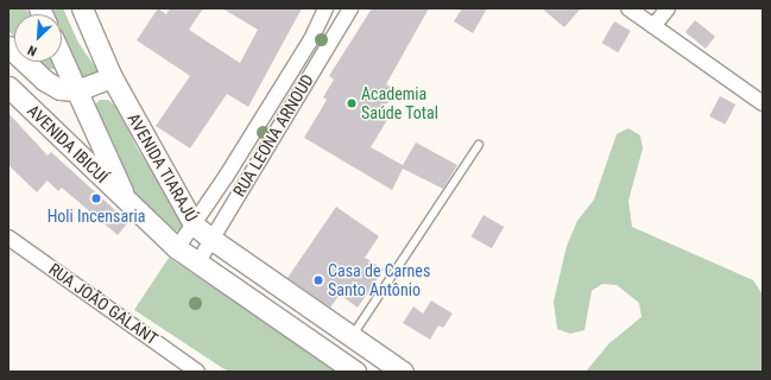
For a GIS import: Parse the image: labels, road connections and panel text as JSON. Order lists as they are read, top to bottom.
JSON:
{
  "streets": {
    "main road": ["AVENIDA IBICUÍ", "AVENIDA TIARAJÚ"],
    "street": ["RUA LEONA ARNOUD", "RUA JOÃO GALANT"]
  },
  "crossings": [
    ["RUA LEONA ARNOUD", "AVENIDA TIARAJÚ"],
    ["AVENIDA IBICUÍ", "AVENIDA TIARAJÚ"]
  ],
  "places": ["Academia Saúde Total", "Holi Incensaria", "Casa de Carnes Santo Antônio"],
  "north": "bottom left"
}
